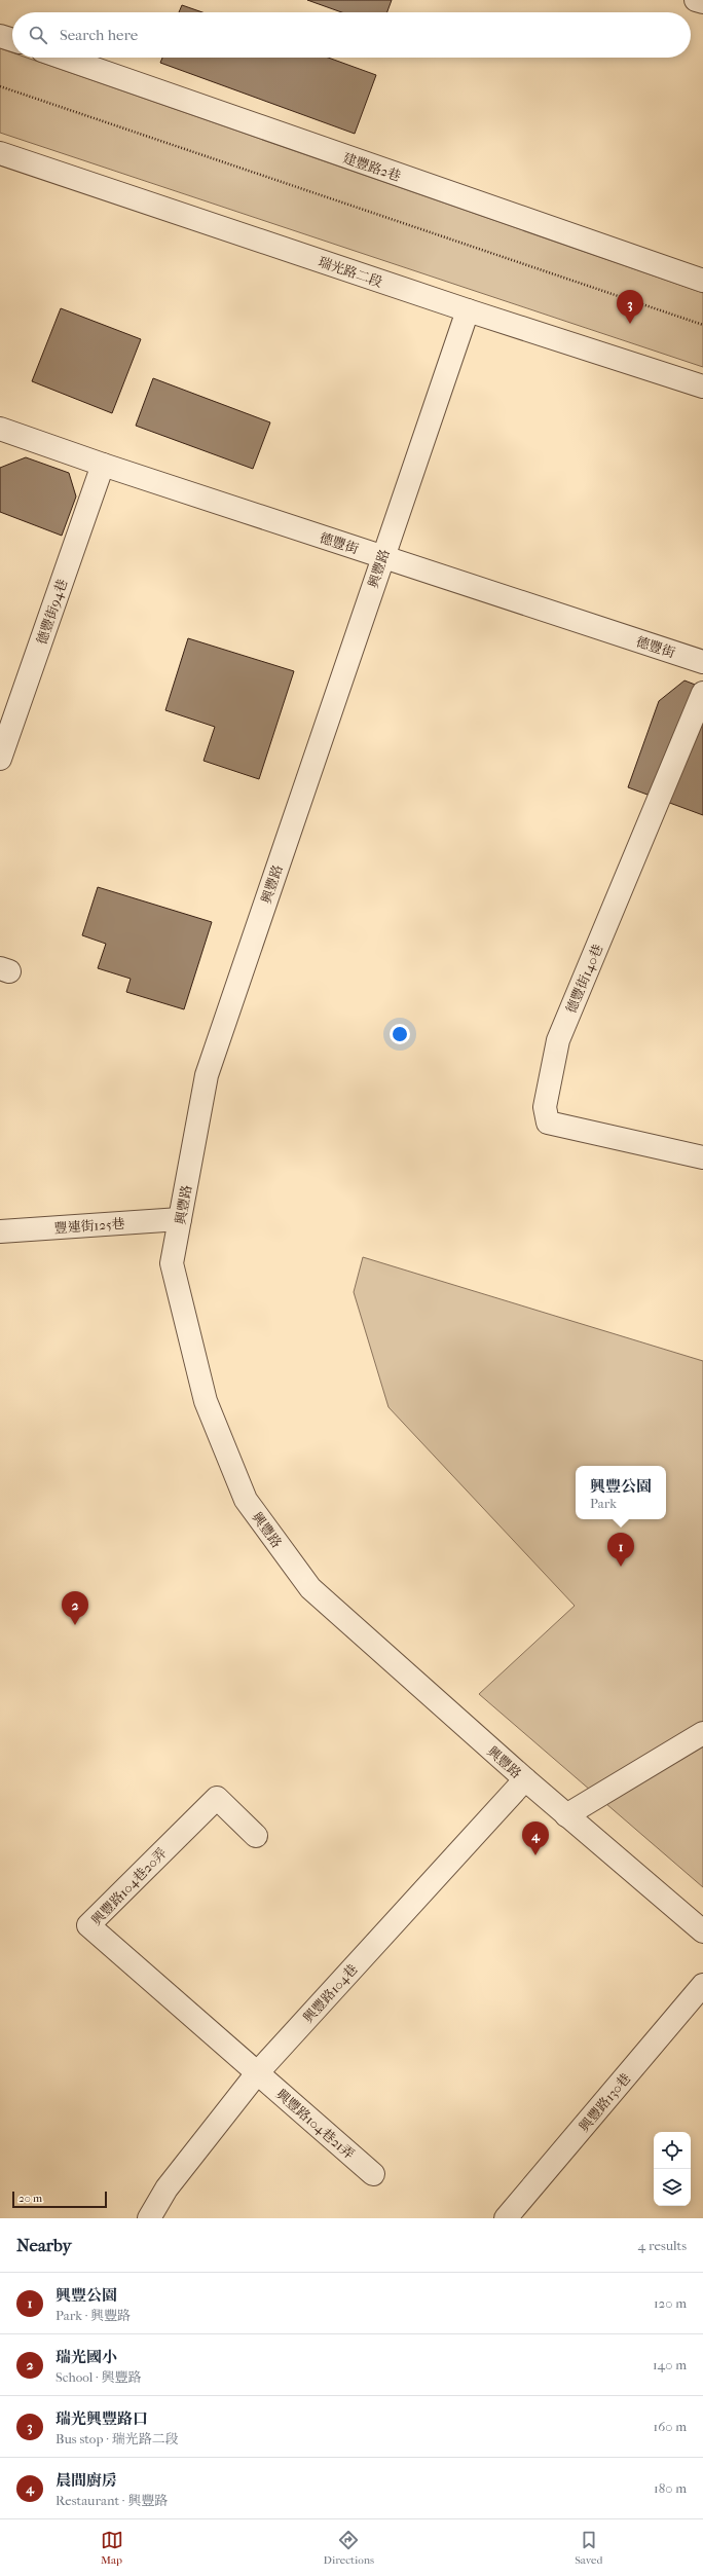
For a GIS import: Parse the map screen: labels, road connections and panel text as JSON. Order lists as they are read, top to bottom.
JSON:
{
  "streets": {
    "street": [
      "建豐路2巷",
      "瑞光路二段",
      "德豐街",
      "興豐路",
      "德豐街94巷",
      "德豐街140巷",
      "豐連街125巷",
      "興豐路104巷20弄",
      "興豐路104巷",
      "興豐路130巷",
      "興豐路104巷21弄"
    ]
  },
  "crossings": [
    ["瑞光路二段", "興豐路"],
    ["德豐街", "興豐路"],
    ["德豐街", "德豐街94巷"],
    ["興豐路", "豐連街125巷"],
    ["興豐路", "興豐路104巷"],
    ["興豐路104巷20弄", "興豐路104巷"],
    ["興豐路104巷20弄", "興豐路104巷21弄"],
    ["興豐路104巷", "興豐路104巷21弄"]
  ],
  "scale_bar": "20 m",
  "page": {
    "search": "Search here",
    "pins": [
      "3",
      "1",
      "2",
      "4"
    ],
    "popup": ["興豐公園", "Park"],
    "scale": "20 m",
    "heading": ["Nearby", "4 results"],
    "list": [
      {
        "mark": "1",
        "name": "興豐公園",
        "note": "Park · 興豐路",
        "value": "120 m"
      },
      {
        "mark": "2",
        "name": "瑞光國小",
        "note": "School · 興豐路",
        "value": "140 m"
      },
      {
        "mark": "3",
        "name": "瑞光興豐路口",
        "note": "Bus stop · 瑞光路二段",
        "value": "160 m"
      },
      {
        "mark": "4",
        "name": "晨間廚房",
        "note": "Restaurant · 興豐路",
        "value": "180 m"
      }
    ],
    "nav": ["Map", "Directions", "Saved"]
  }
}
